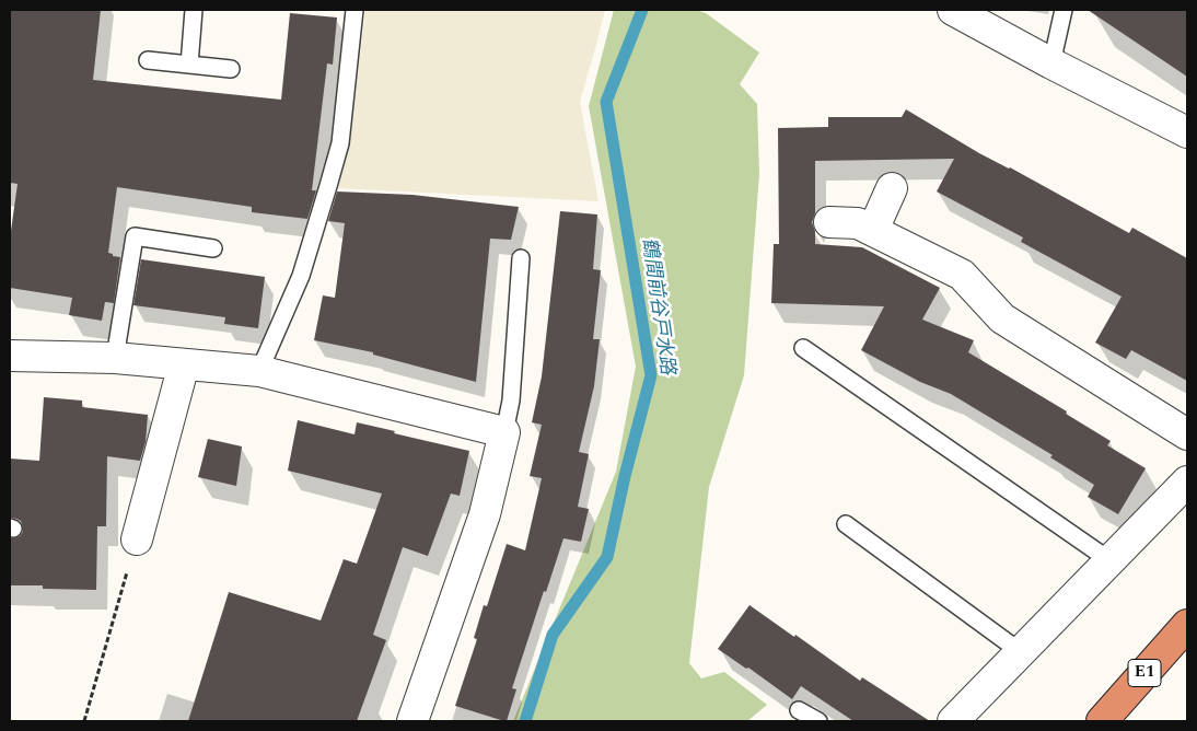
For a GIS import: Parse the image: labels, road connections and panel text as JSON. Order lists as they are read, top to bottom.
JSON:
{
  "streets": {
    "highway": ["E1"]
  },
  "water": ["鶴間前谷戸水路"]
}
